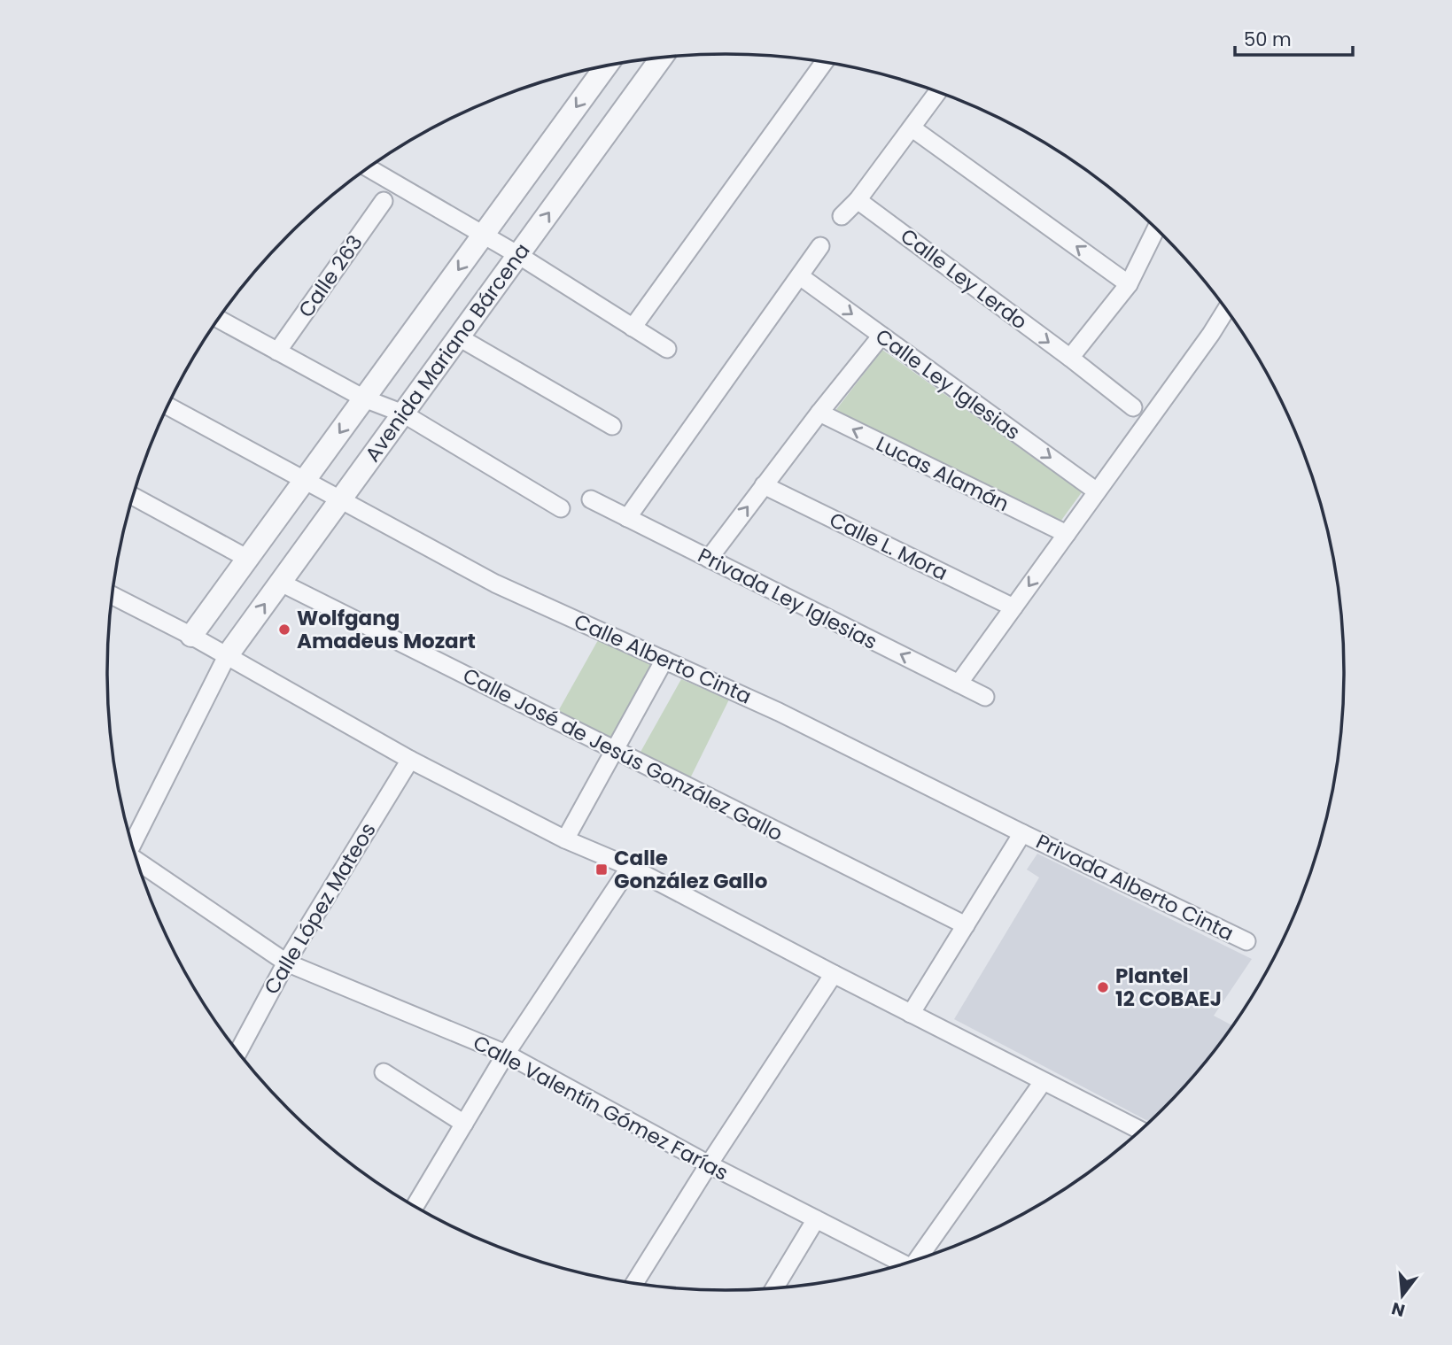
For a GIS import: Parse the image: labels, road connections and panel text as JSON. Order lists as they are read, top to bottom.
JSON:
{
  "streets": {
    "street": [
      "Calle 263",
      "Calle Ley Lerdo",
      "Avenida Mariano Bárcena",
      "Calle Ley Iglesias",
      "Lucas Alamán",
      "Calle L. Mora",
      "Privada Ley Iglesias",
      "Calle Alberto Cinta",
      "Calle José de Jesús González Gallo",
      "Privada Alberto Cinta",
      "Calle López Mateos",
      "Calle Valentín Gómez Farías"
    ]
  },
  "crossings": [
    ["Avenida Mariano Bárcena", "Calle Alberto Cinta"],
    ["Avenida Mariano Bárcena", "Calle José de Jesús González Gallo"],
    ["Calle Alberto Cinta", "Privada Alberto Cinta"],
    ["Calle López Mateos", "Calle Valentín Gómez Farías"]
  ],
  "one_way": ["Calle Ley Iglesias", "Lucas Alamán", "Privada Ley Iglesias"],
  "places": {
    "other": ["Wolfgang Amadeus Mozart", "Plantel 12 COBAEJ"],
    "transit": ["Calle González Gallo"]
  },
  "scale_bar": "50 m",
  "north": "bottom"
}
